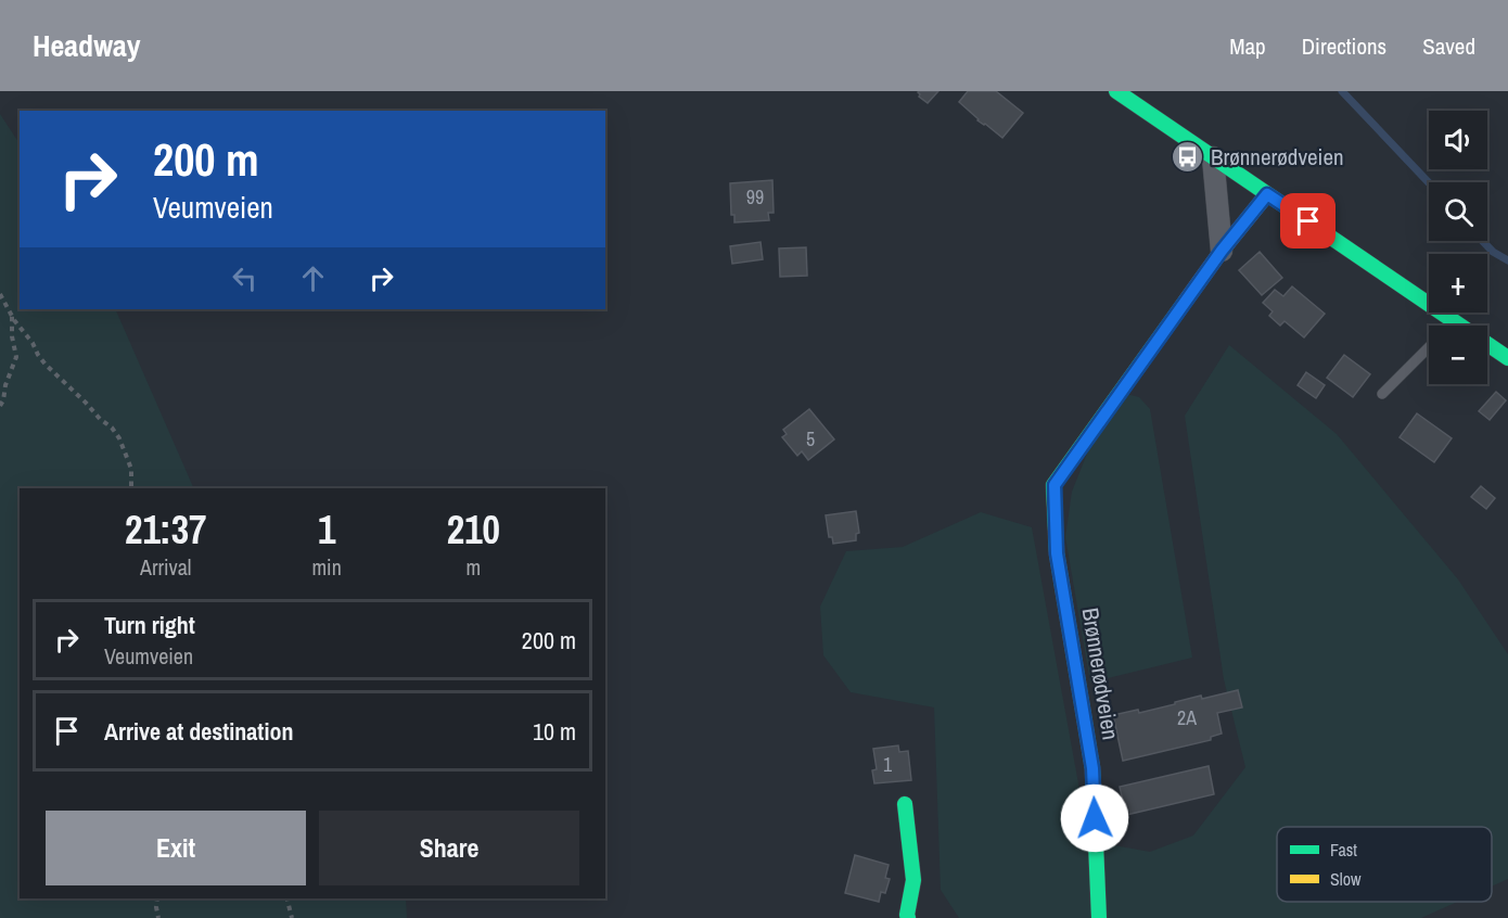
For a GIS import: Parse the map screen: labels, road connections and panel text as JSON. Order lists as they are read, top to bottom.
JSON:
{
  "streets": {
    "street": ["Brønnerødveien"]
  },
  "places": {
    "bus stop": ["Brønnerødveien"]
  },
  "house_numbers": [
    "99",
    "5",
    "2A",
    "1"
  ],
  "legend": ["Fast", "Slow"],
  "page": {
    "header": "Headway",
    "nav": ["Map", "Directions", "Saved"],
    "map_buttons": ["+", "−"],
    "turn": ["200 m", "Veumveien"],
    "eta": [
      "21:37",
      "Arrival",
      "1",
      "min",
      "210",
      "m"
    ],
    "list": [
      {
        "name": "Turn right",
        "note": "Veumveien",
        "value": "200 m"
      },
      {
        "name": "Arrive at destination",
        "value": "10 m"
      }
    ],
    "buttons": ["Exit", "Share"]
  }
}
